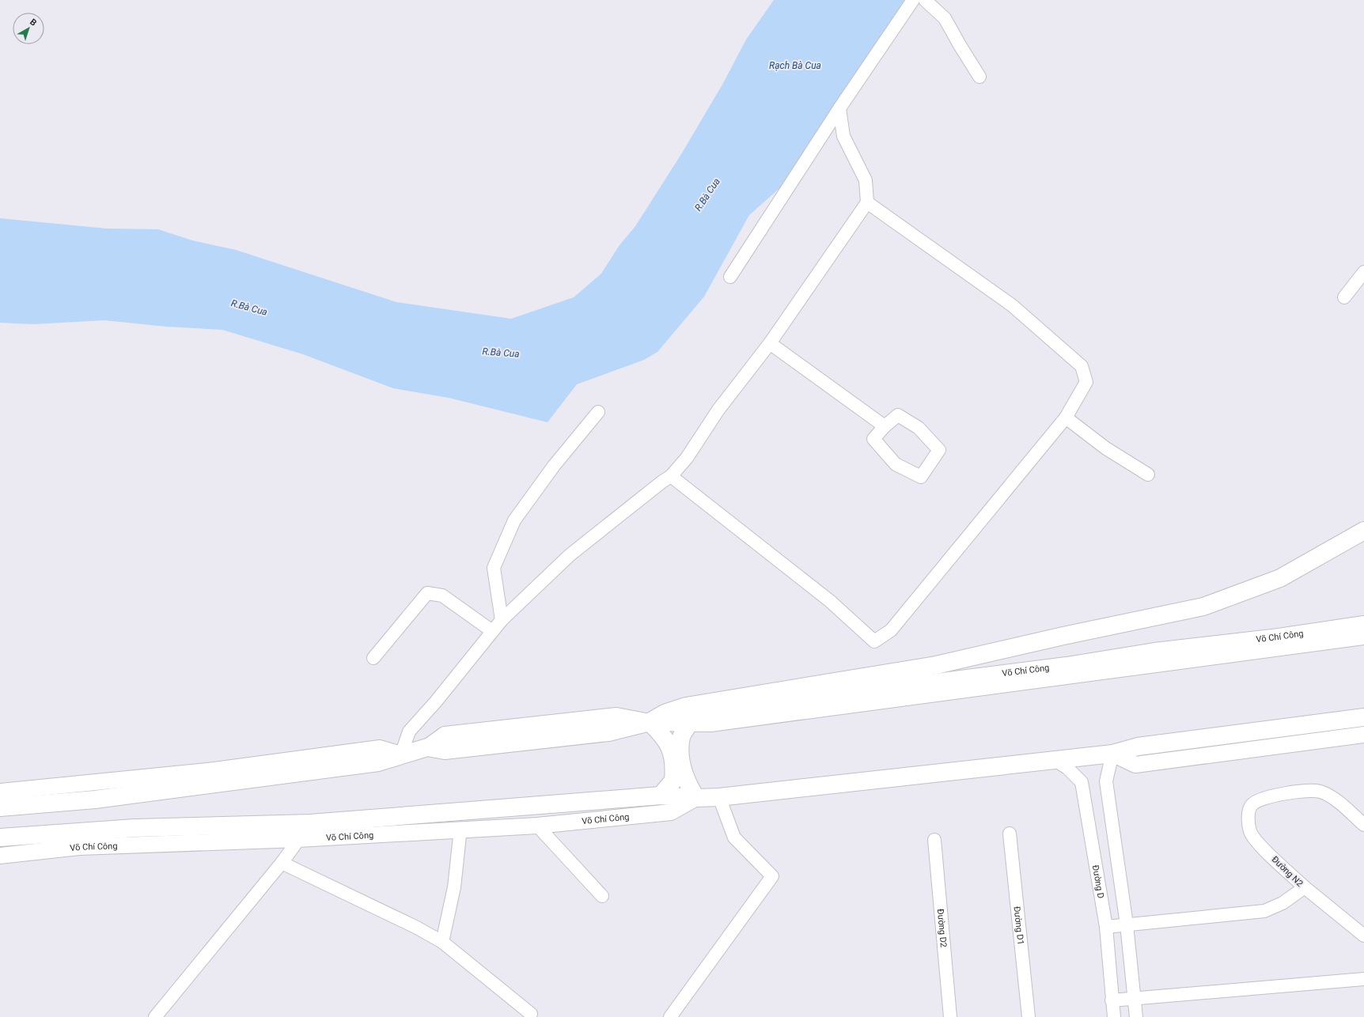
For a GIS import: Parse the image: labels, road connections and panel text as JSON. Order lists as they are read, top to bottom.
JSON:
{
  "streets": {
    "highway": ["Võ Chí Công"],
    "street": [
      "Đường N2",
      "Đường D",
      "Đường D1",
      "Đường D2"
    ]
  },
  "crossings": [
    ["Võ Chí Công", "Đường D"],
    ["Đường N2", "Đường D"]
  ],
  "water": ["Rạch Bà Cua", "R.Bà Cua"],
  "north": "top right"
}
